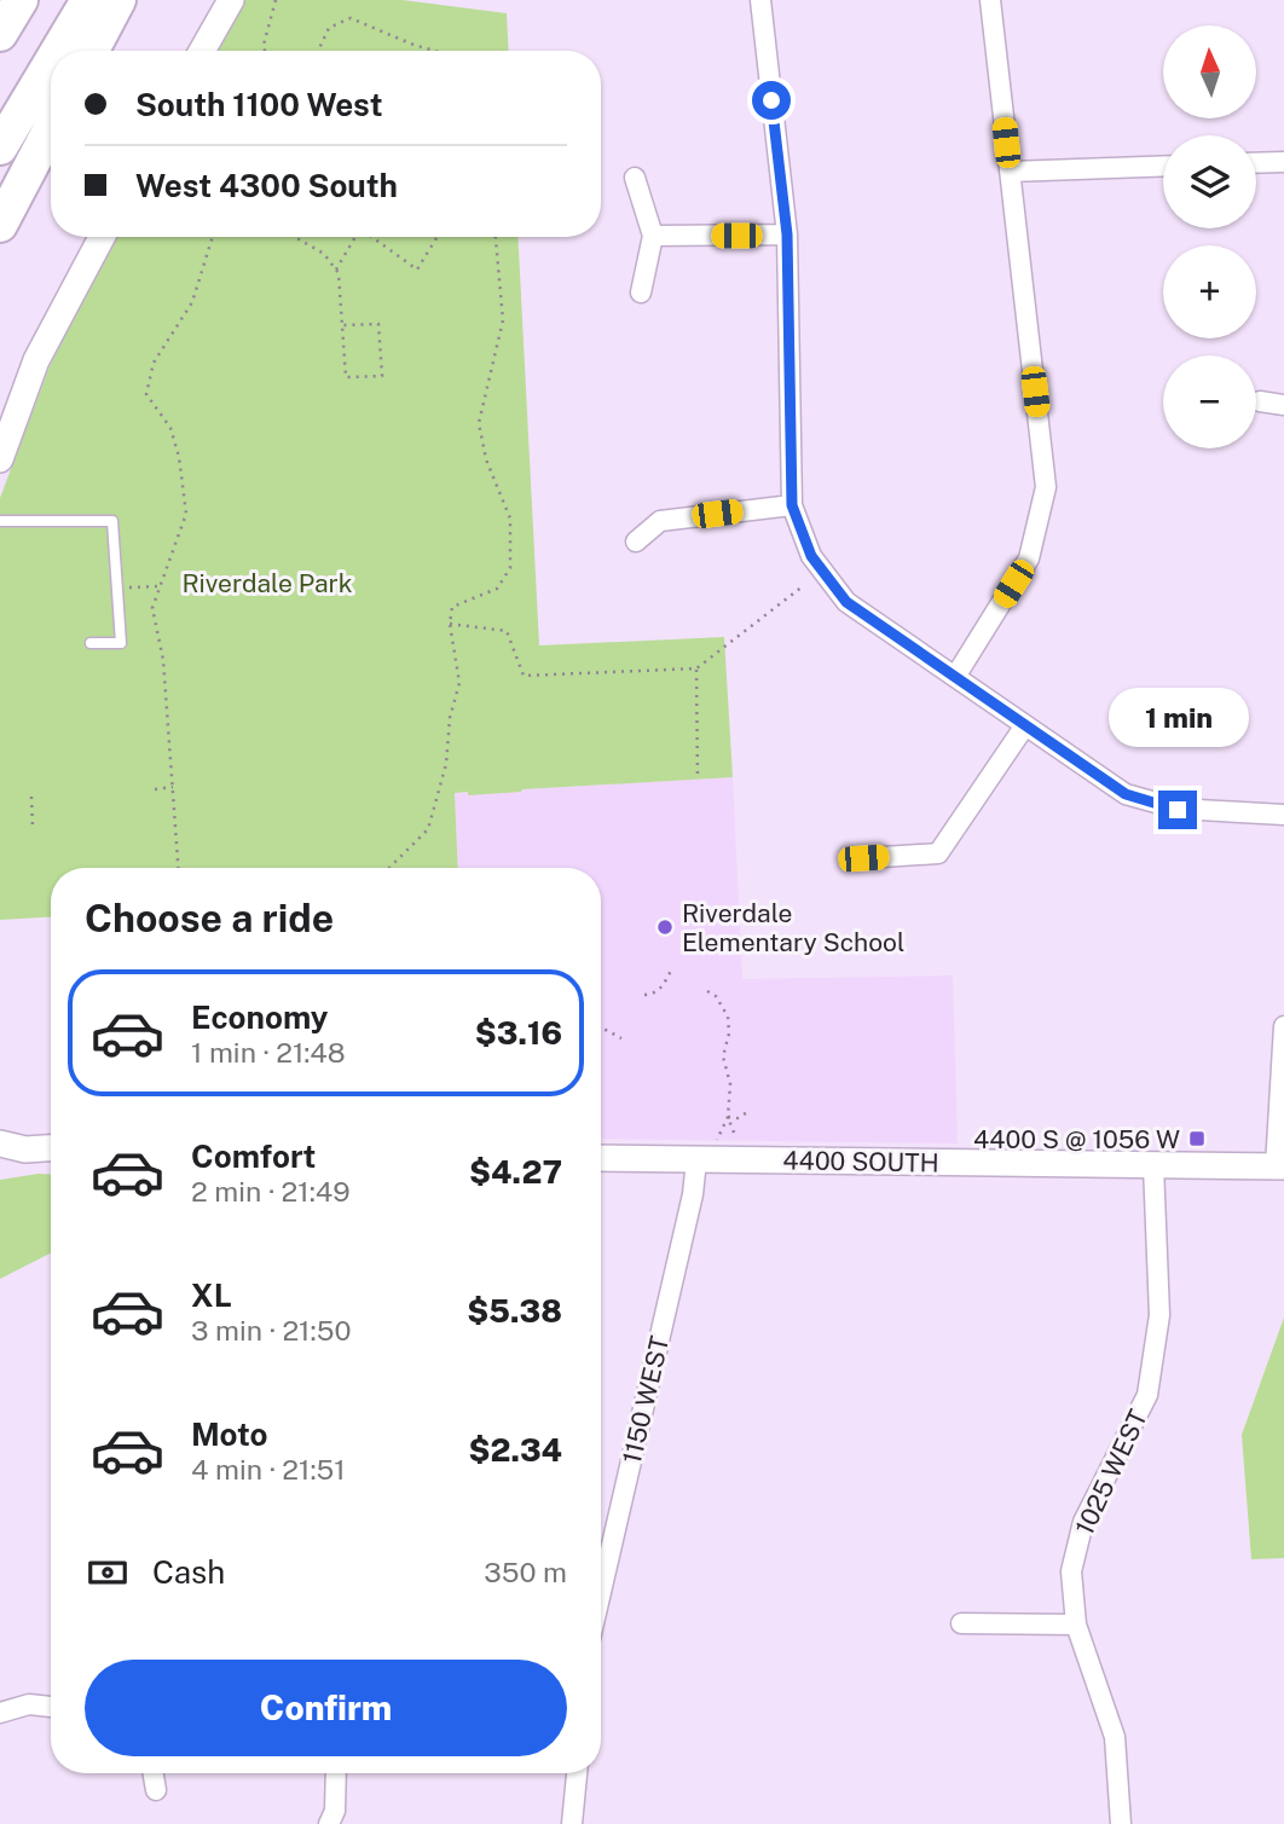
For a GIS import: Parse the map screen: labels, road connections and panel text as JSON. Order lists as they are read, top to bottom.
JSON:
{
  "streets": {
    "street": ["4400 SOUTH", "1150 WEST", "1025 WEST"]
  },
  "crossings": [
    ["4400 SOUTH", "1150 WEST"],
    ["4400 SOUTH", "1025 WEST"]
  ],
  "parks": ["Riverdale Park"],
  "places": {
    "other": ["Riverdale Elementary School"],
    "transit": ["4400 S @ 1056 W"]
  },
  "north": "top",
  "page": {
    "map_buttons": ["+", "−"],
    "banner": ["South 1100 West", "West 4300 South"],
    "bubble": "1 min",
    "heading": "Choose a ride",
    "list": [
      {
        "name": "Economy",
        "note": "1 min · 21:48",
        "value": "$3.16"
      },
      {
        "name": "Comfort",
        "note": "2 min · 21:49",
        "value": "$4.27"
      },
      {
        "name": "XL",
        "note": "3 min · 21:50",
        "value": "$5.38"
      },
      {
        "name": "Moto",
        "note": "4 min · 21:51",
        "value": "$2.34"
      }
    ],
    "pay": ["Cash", "350 m"],
    "buttons": "Confirm"
  }
}
